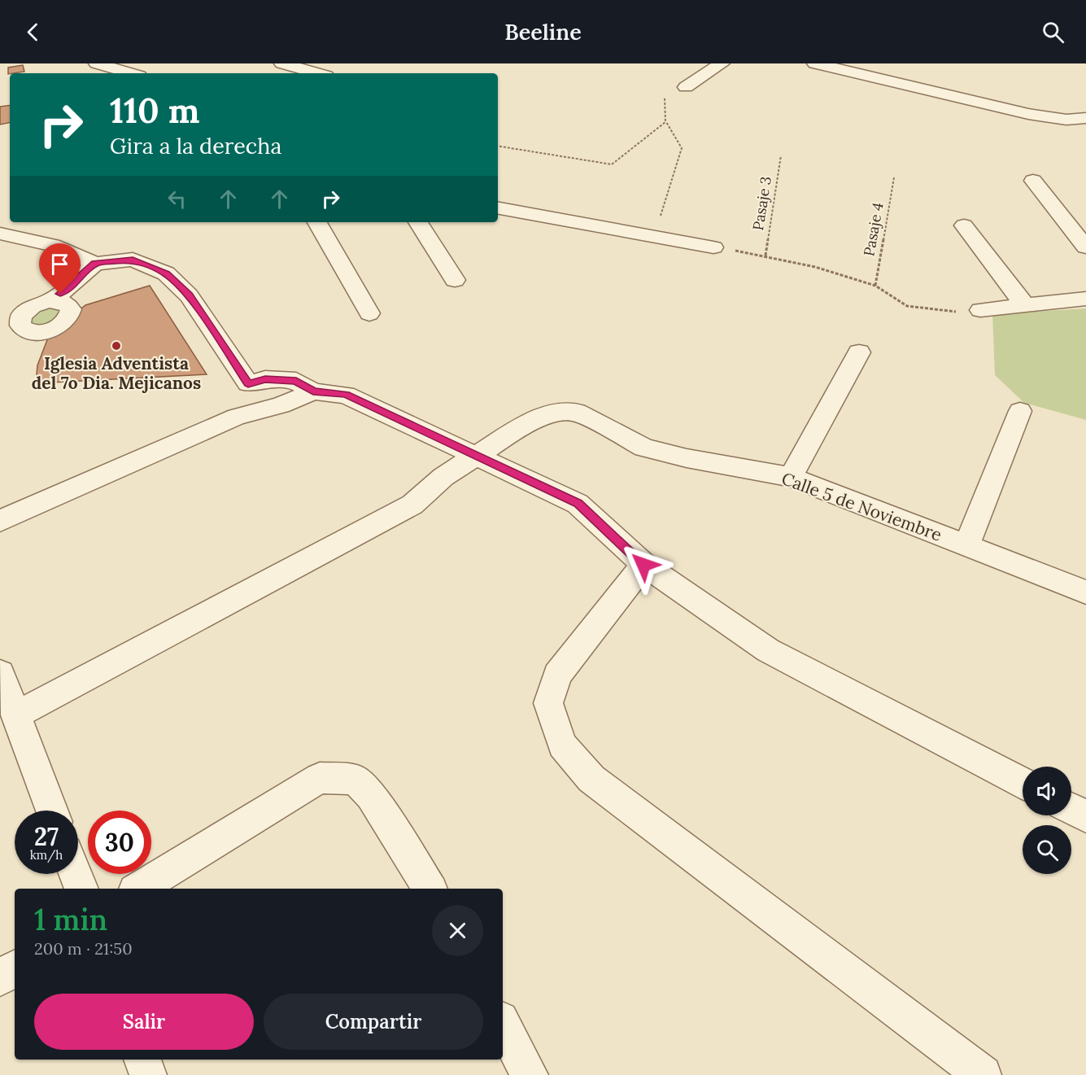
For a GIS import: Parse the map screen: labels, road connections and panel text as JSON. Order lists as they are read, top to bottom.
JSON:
{
  "streets": {
    "street": ["Calle 5 de Noviembre"],
    "path": ["Pasaje 3", "Pasaje 4"]
  },
  "places": ["Iglesia Adventista del 7o Dia. Mejicanos"],
  "page": {
    "header": "Beeline",
    "turn": ["110 m", "Gira a la derecha"],
    "speed": "27 km/h",
    "limit": "30",
    "heading": ["1 min", "200 m · 21:50"],
    "buttons": ["Salir", "Compartir"]
  }
}
